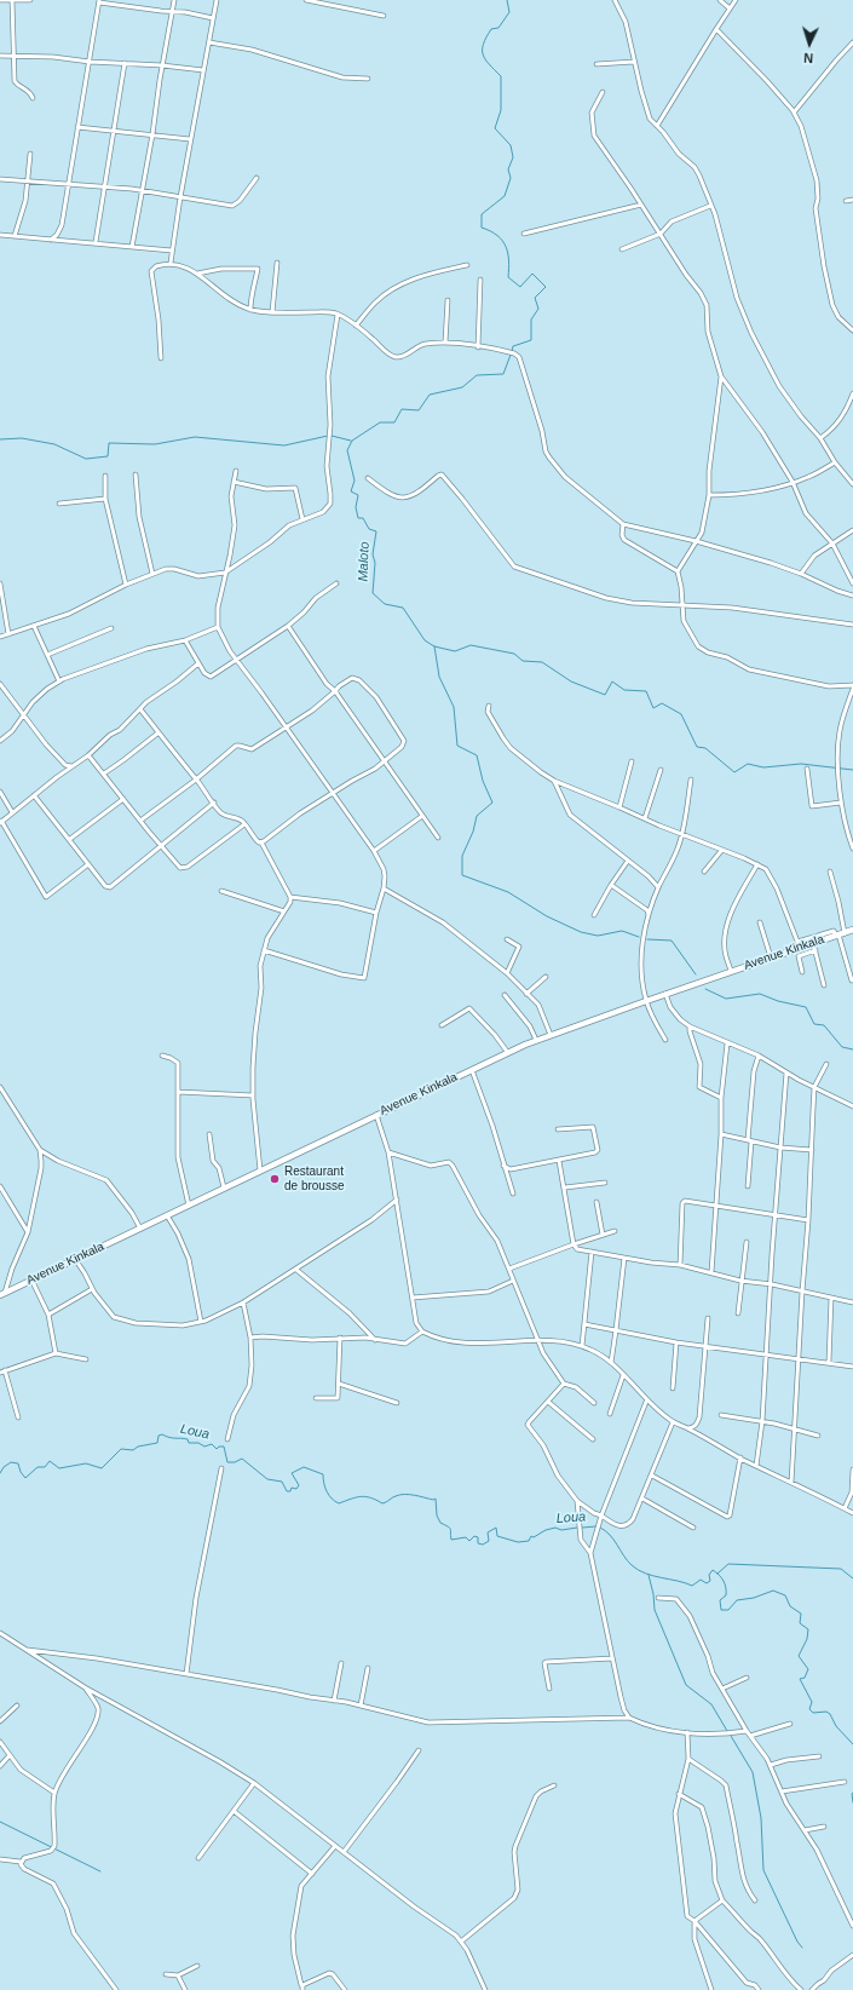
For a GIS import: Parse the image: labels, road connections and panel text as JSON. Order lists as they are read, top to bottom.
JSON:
{
  "streets": {
    "main road": ["Avenue Kinkala"]
  },
  "water": ["Maloto", "Loua"],
  "places": ["Restaurant de brousse"],
  "north": "bottom"
}
